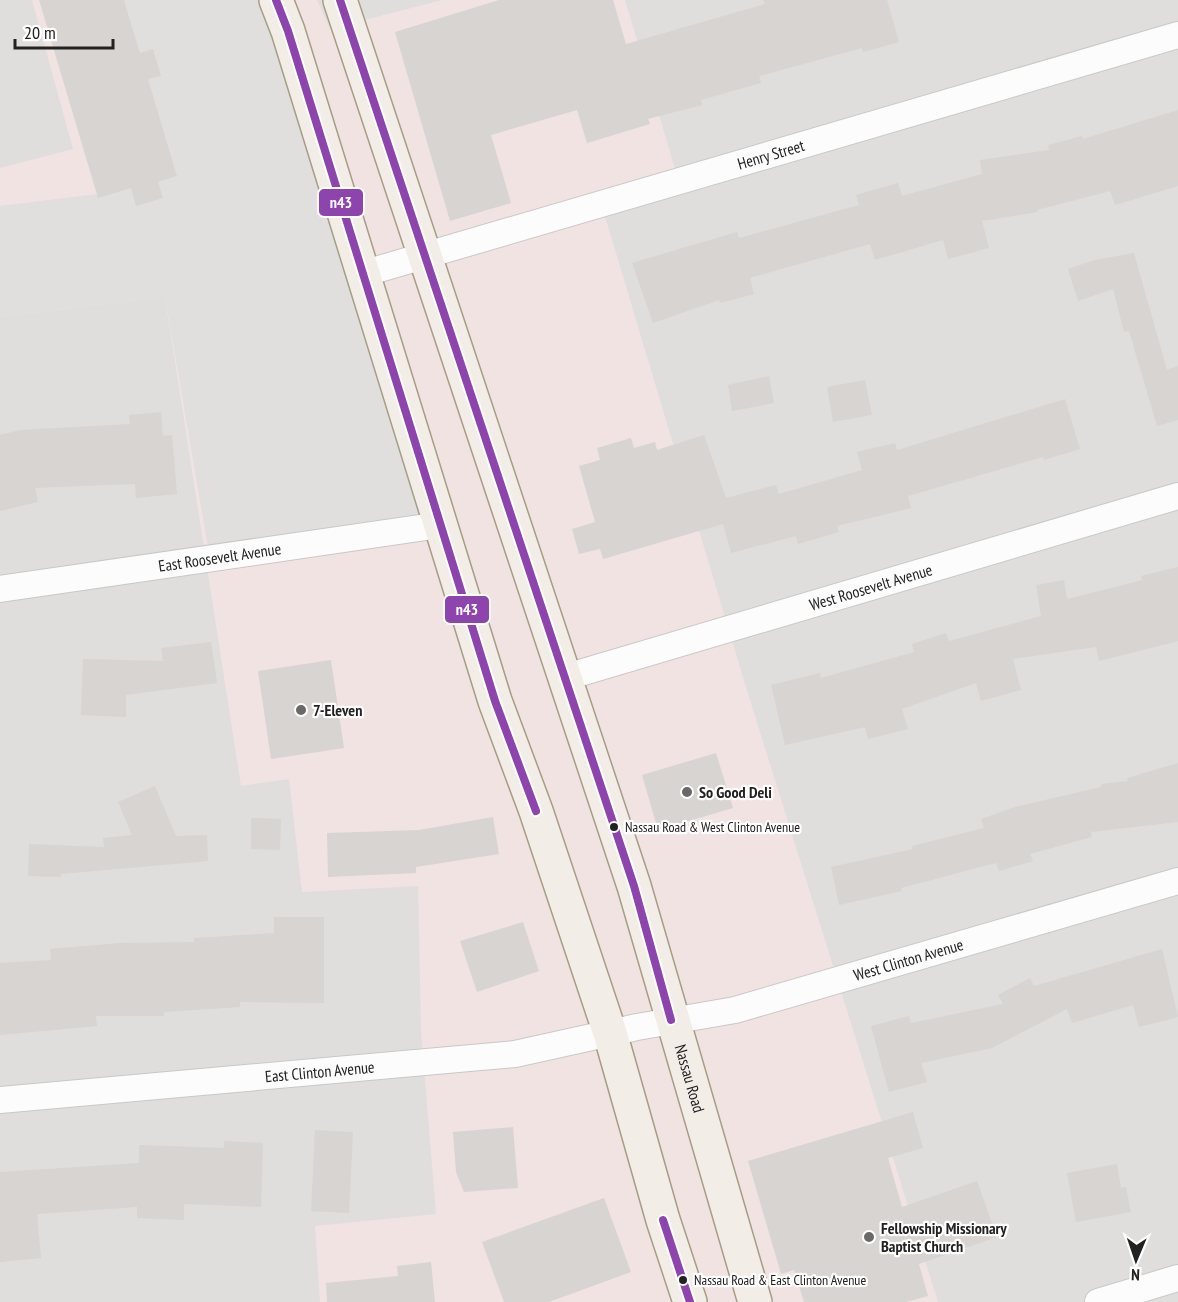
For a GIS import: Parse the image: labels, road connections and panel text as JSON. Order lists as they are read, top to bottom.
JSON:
{
  "streets": {
    "main road": ["Nassau Road"],
    "street": [
      "Henry Street",
      "East Roosevelt Avenue",
      "West Roosevelt Avenue",
      "West Clinton Avenue",
      "East Clinton Avenue"
    ]
  },
  "crossings": [
    ["Henry Street", "Nassau Road"],
    ["West Roosevelt Avenue", "Nassau Road"],
    ["West Clinton Avenue", "East Clinton Avenue"],
    ["West Clinton Avenue", "Nassau Road"]
  ],
  "places": [
    "7-Eleven",
    "So Good Deli",
    "Nassau Road & West Clinton Avenue",
    "Fellowship Missionary Baptist Church",
    "Nassau Road & East Clinton Avenue"
  ],
  "lines": ["transit line n43"],
  "scale_bar": "20 m",
  "north": "bottom"
}
